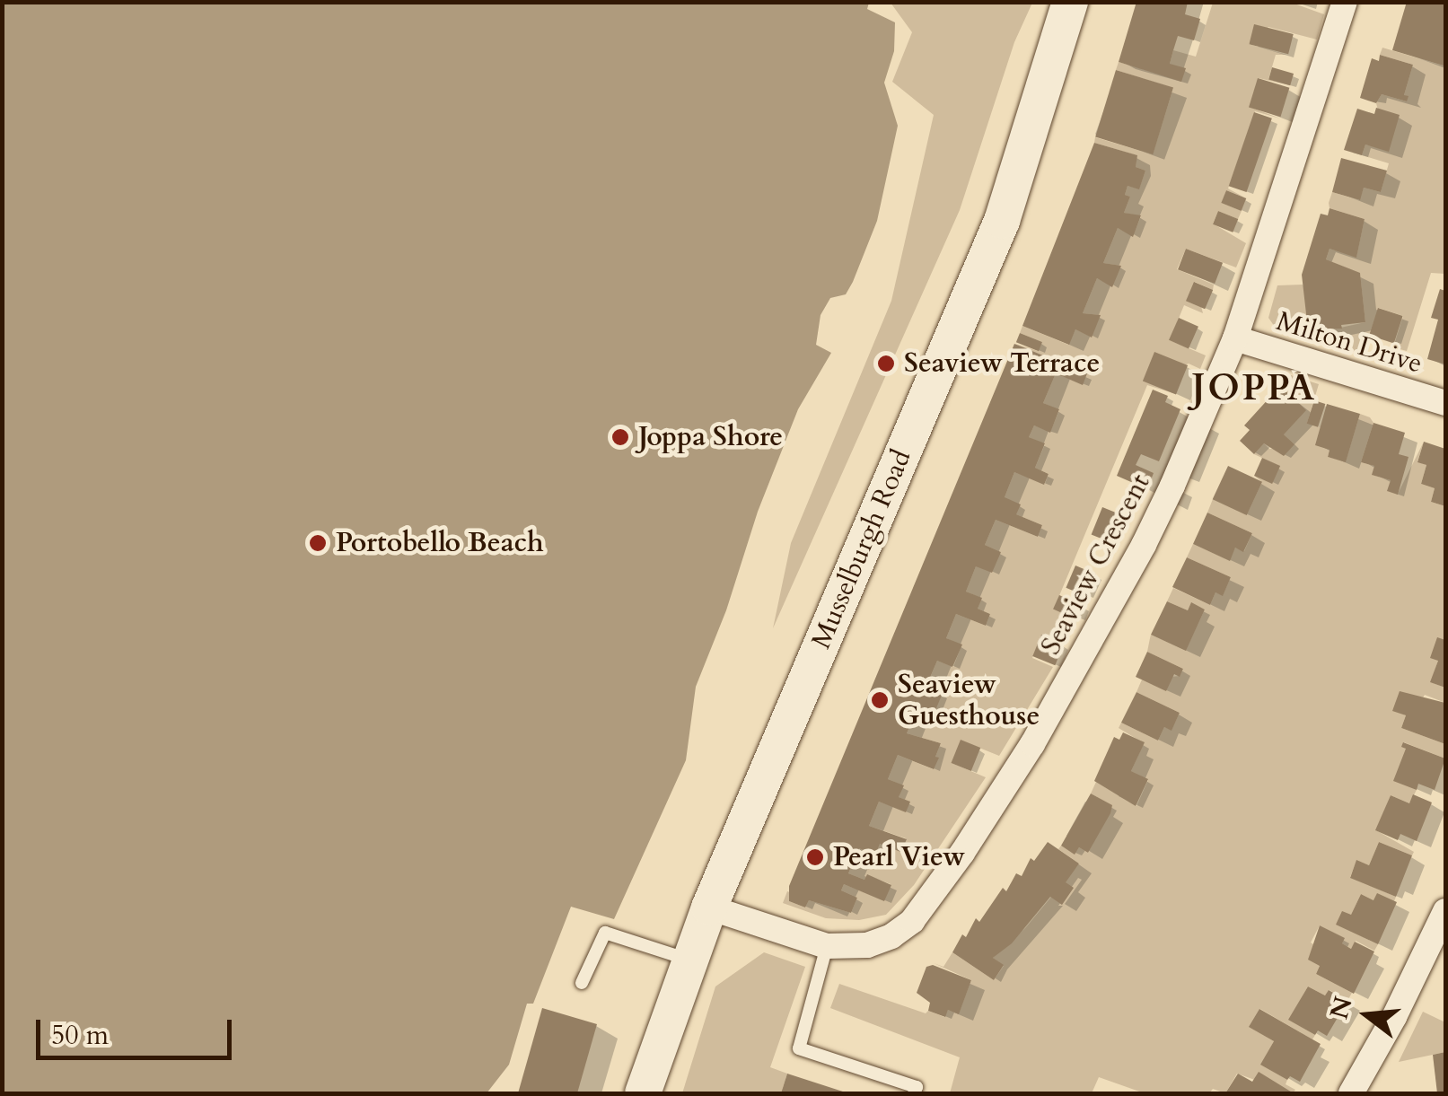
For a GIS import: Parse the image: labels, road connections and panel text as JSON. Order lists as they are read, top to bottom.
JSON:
{
  "streets": {
    "main road": ["Musselburgh Road"],
    "street": ["Milton Drive", "Seaview Crescent"]
  },
  "crossings": [
    ["Milton Drive", "Seaview Crescent"],
    ["Musselburgh Road", "Seaview Crescent"]
  ],
  "districts": ["JOPPA"],
  "places": [
    "Seaview Terrace",
    "Joppa Shore",
    "Portobello Beach",
    "Seaview Guesthouse",
    "Pearl View"
  ],
  "scale_bar": "50 m",
  "north": "left"
}
